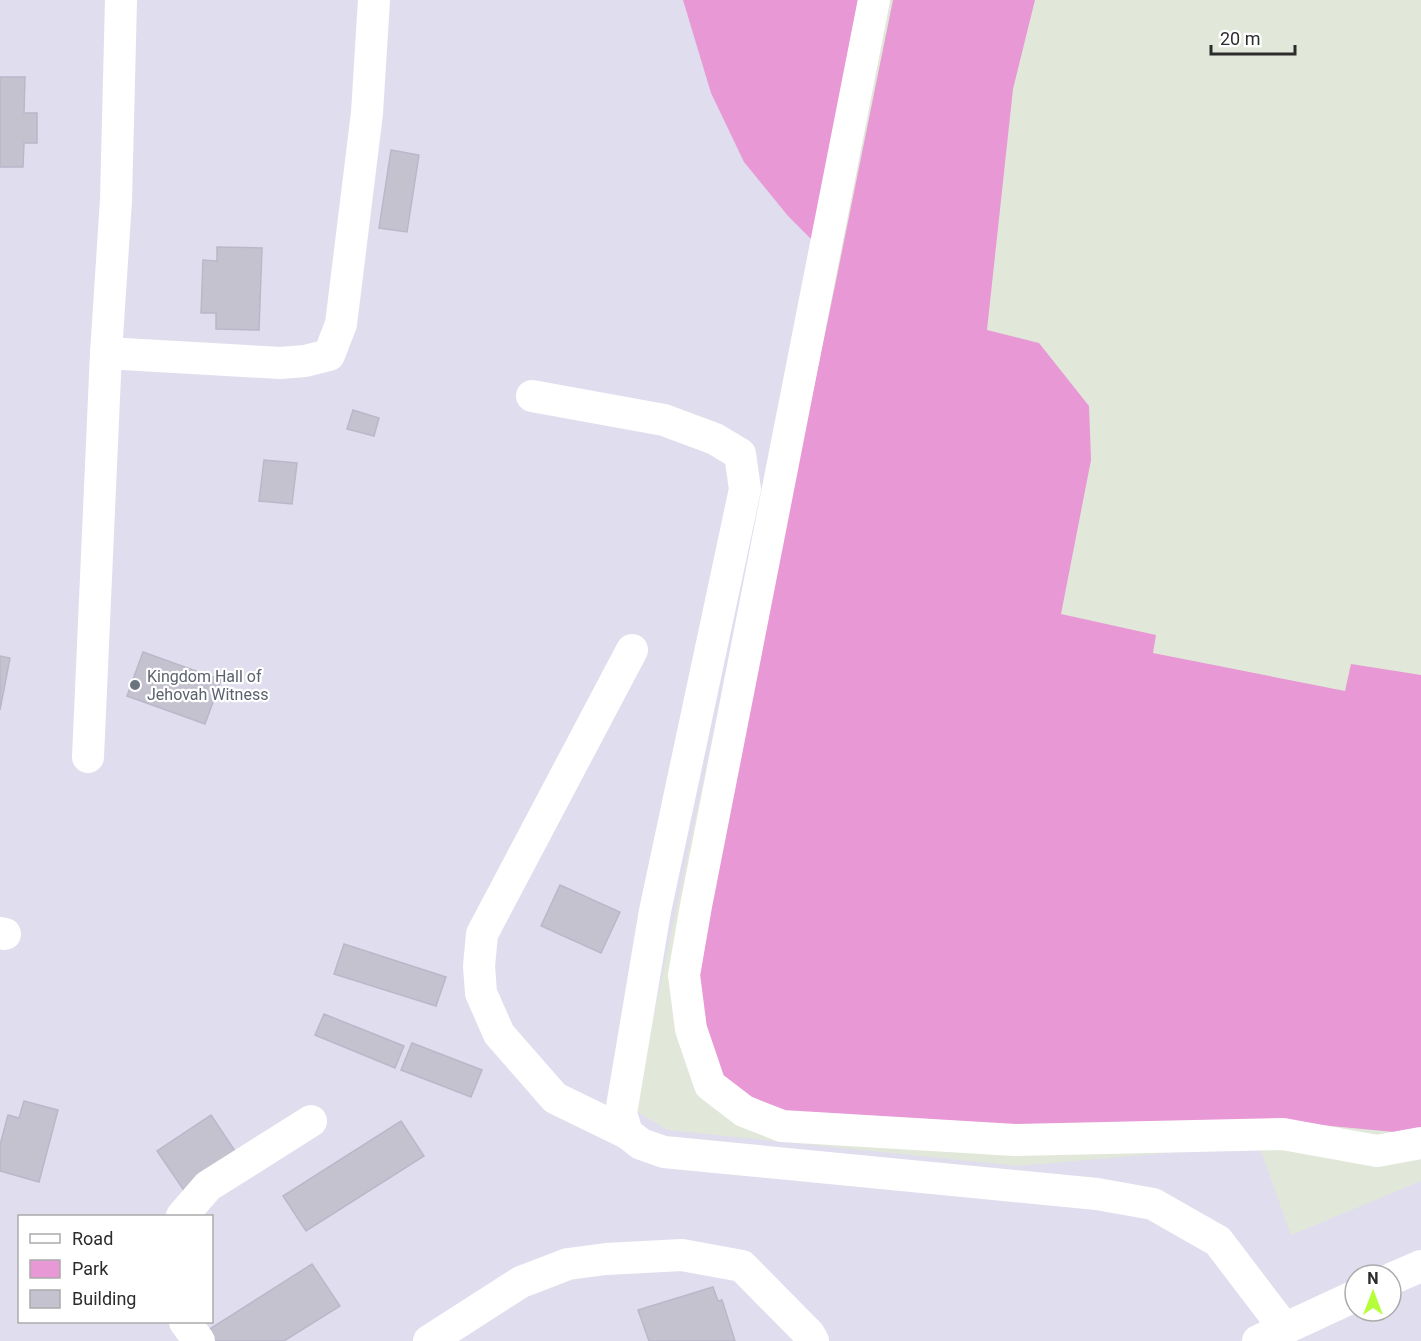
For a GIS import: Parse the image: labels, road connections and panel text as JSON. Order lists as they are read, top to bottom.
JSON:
{
  "places": ["Kingdom Hall of Jehovah Witness"],
  "legend": ["Road", "Park", "Building"],
  "scale_bar": "20 m",
  "north": "top"
}
